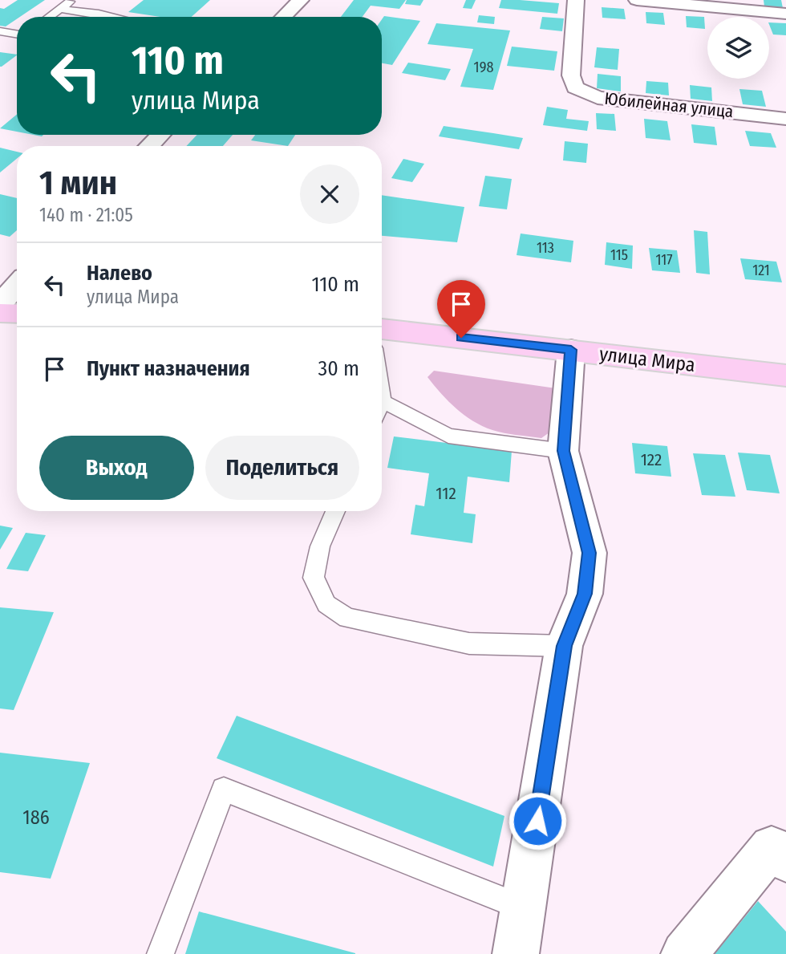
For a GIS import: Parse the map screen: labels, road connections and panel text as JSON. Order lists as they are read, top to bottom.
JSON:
{
  "streets": {
    "main road": ["улица Мира"],
    "street": ["Юбилейная улица"]
  },
  "house_numbers": [
    "198",
    "113",
    "115",
    "117",
    "121",
    "122",
    "112",
    "186"
  ],
  "page": {
    "turn": ["110 m", "улица Мира"],
    "heading": ["1 мин", "140 m · 21:05"],
    "list": [
      {
        "name": "Налево",
        "note": "улица Мира",
        "value": "110 m"
      },
      {
        "name": "Пункт назначения",
        "value": "30 m"
      }
    ],
    "buttons": ["Выход", "Поделиться"]
  }
}
